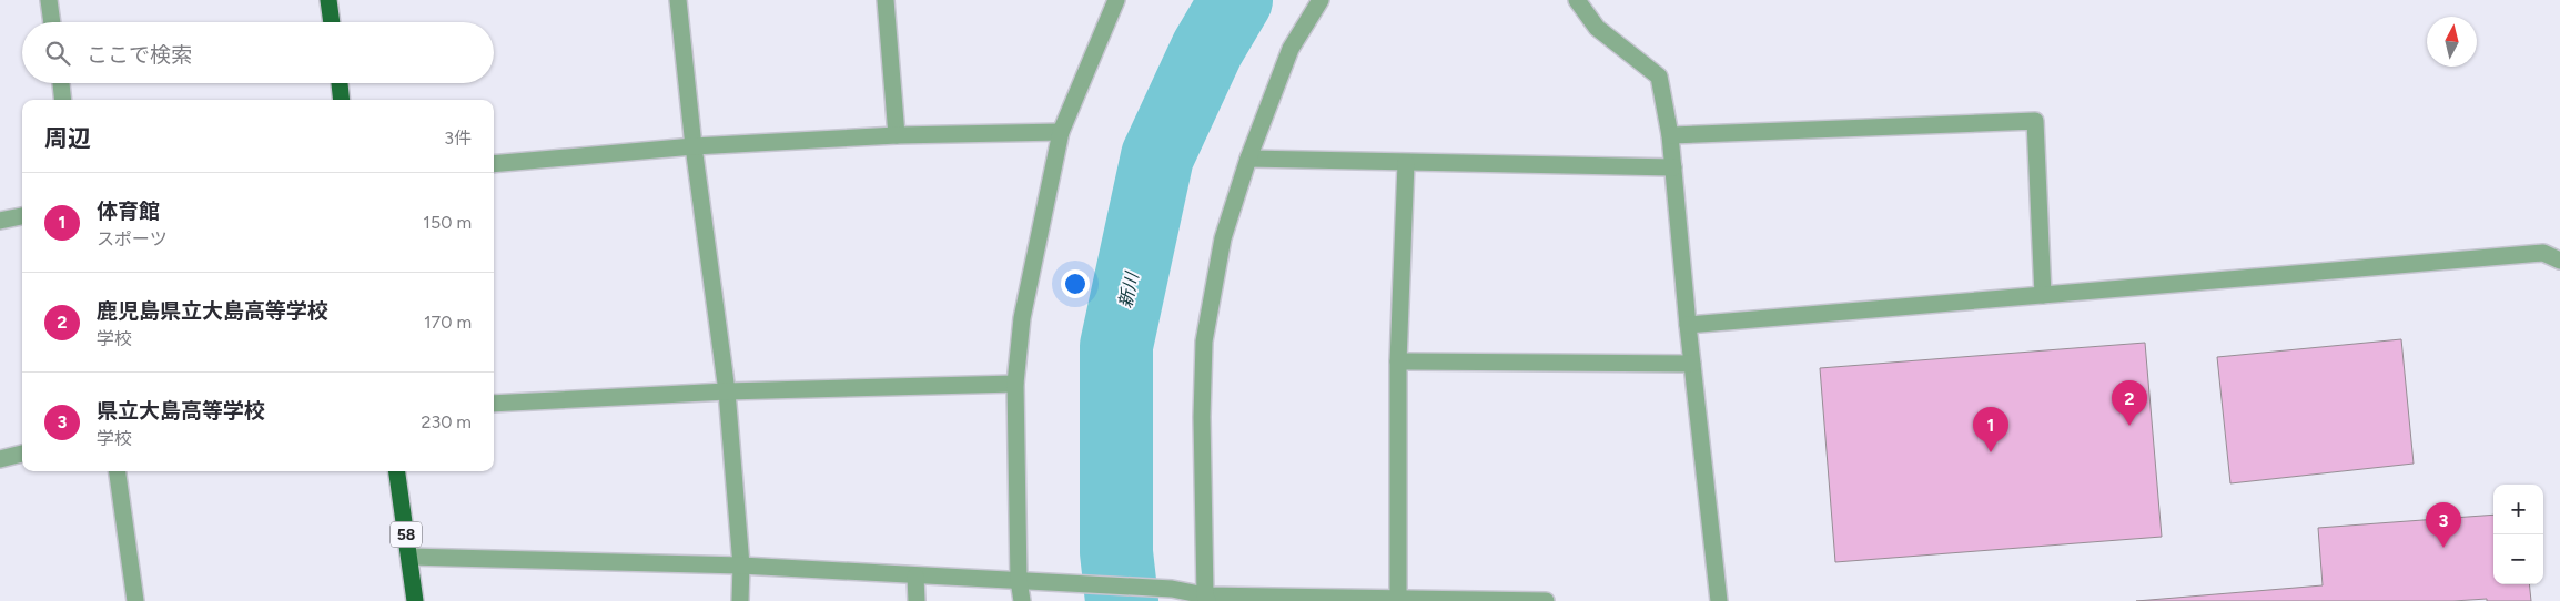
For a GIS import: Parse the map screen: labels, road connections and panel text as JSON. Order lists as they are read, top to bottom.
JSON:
{
  "streets": {
    "highway": ["58"]
  },
  "water": ["新川"],
  "north": "top",
  "page": {
    "search": "ここで検索",
    "heading": ["周辺", "3件"],
    "list": [
      {
        "mark": "1",
        "name": "体育館",
        "note": "スポーツ",
        "value": "150 m"
      },
      {
        "mark": "2",
        "name": "鹿児島県立大島高等学校",
        "note": "学校",
        "value": "170 m"
      },
      {
        "mark": "3",
        "name": "県立大島高等学校",
        "note": "学校",
        "value": "230 m"
      }
    ],
    "pins": ["2", "1", "3"],
    "map_buttons": ["+", "−"]
  }
}
